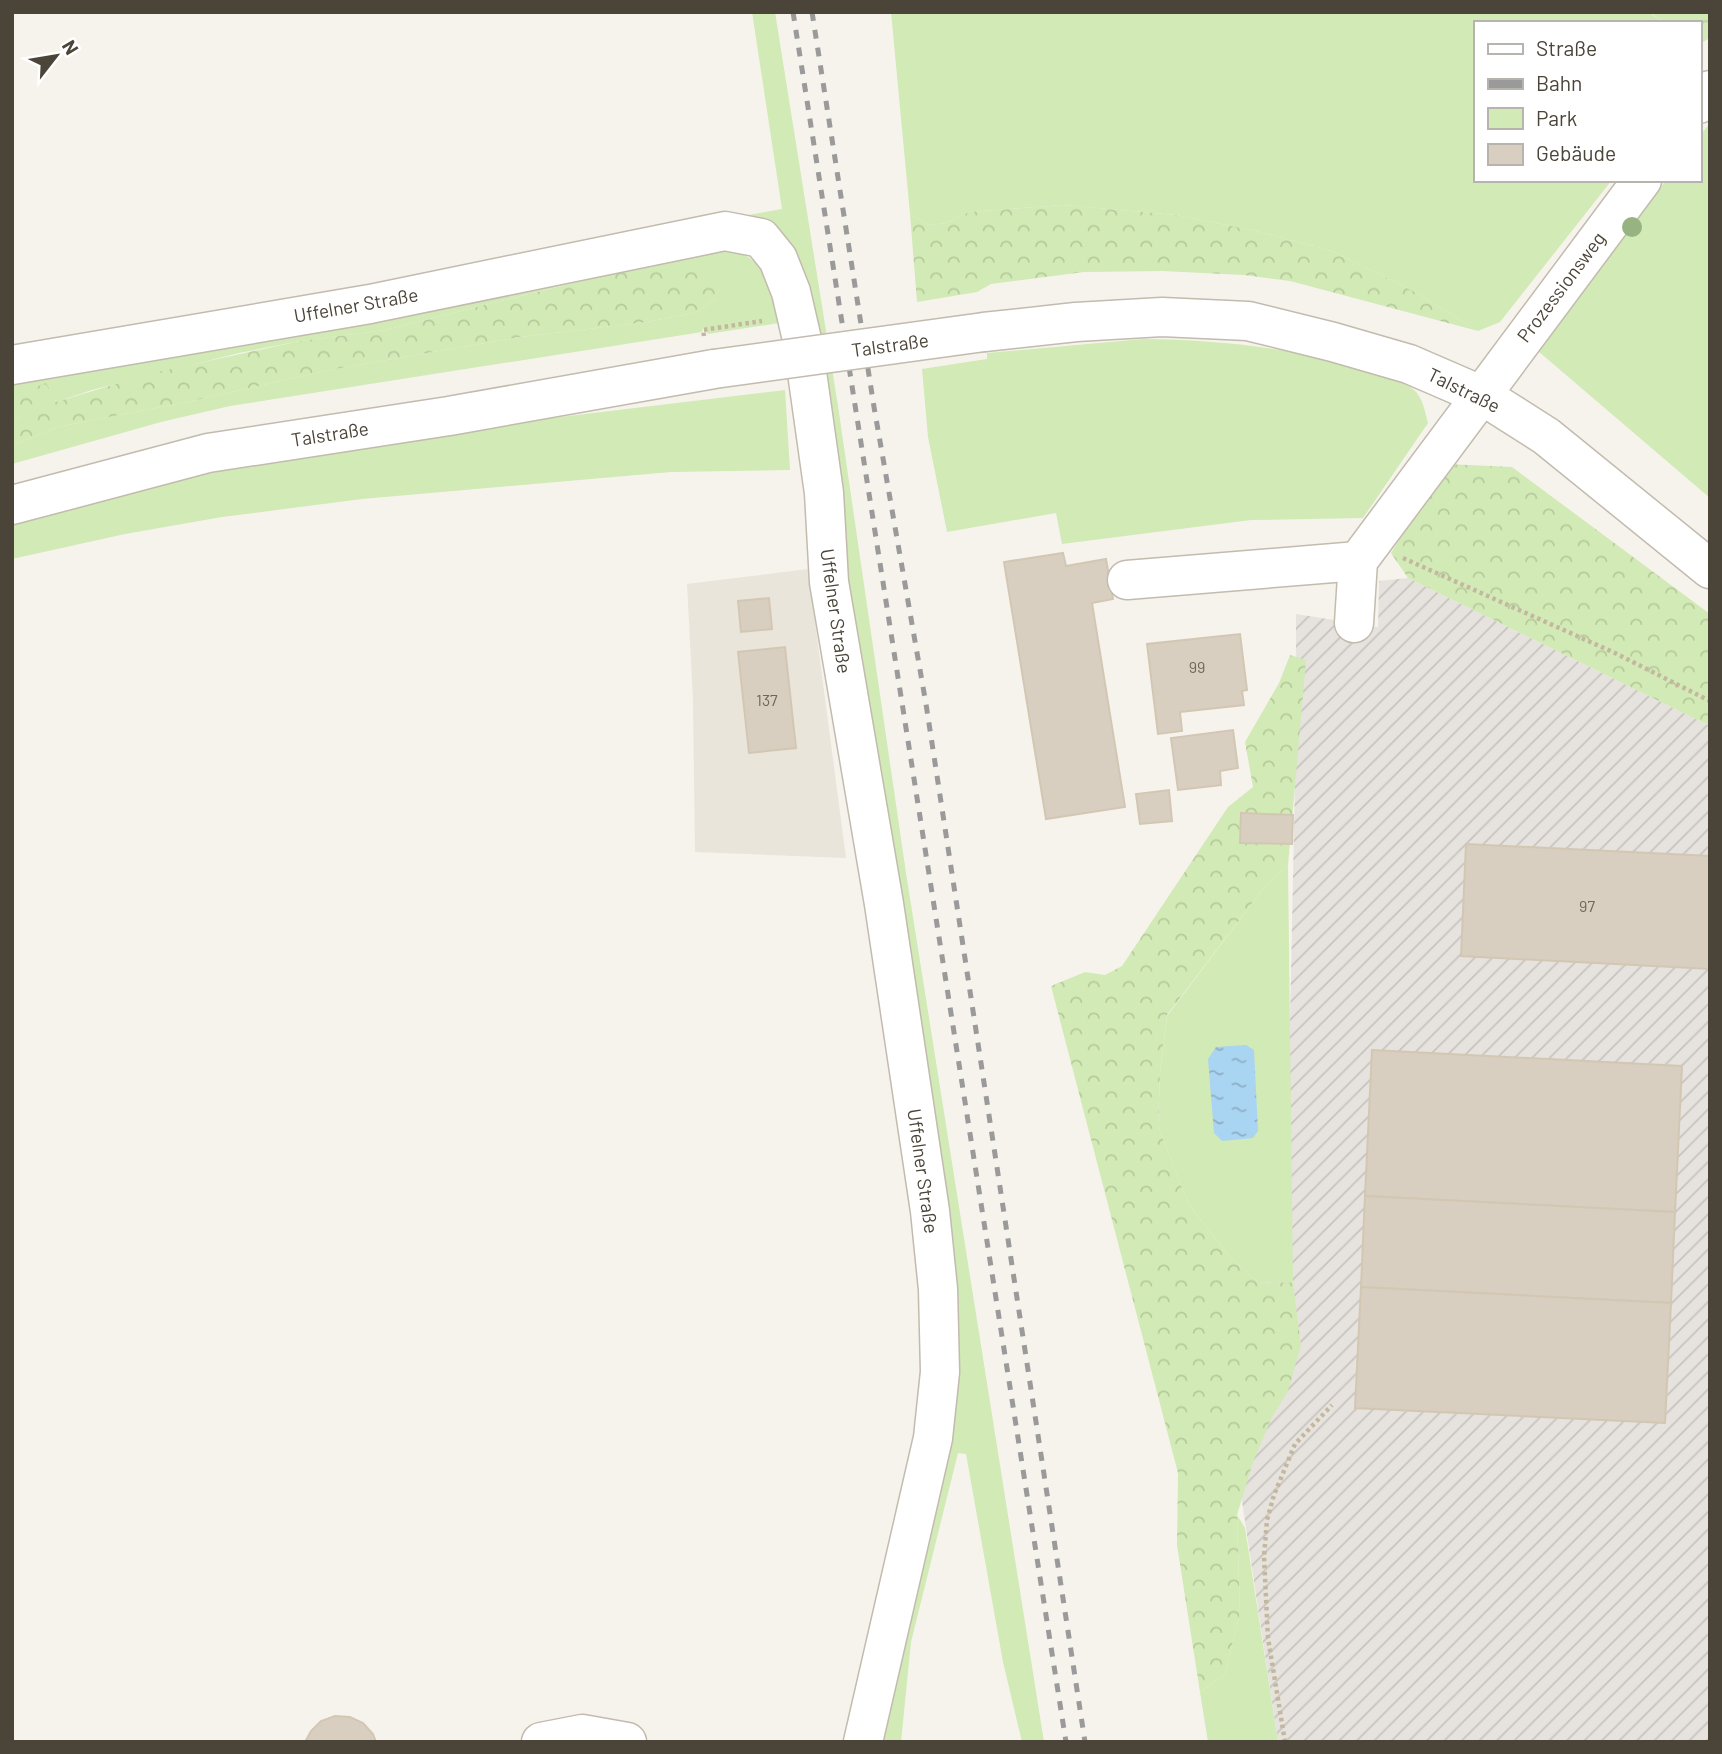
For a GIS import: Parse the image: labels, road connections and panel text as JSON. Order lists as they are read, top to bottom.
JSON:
{
  "streets": {
    "street": ["Prozessionsweg", "Uffelner Straße", "Talstraße"]
  },
  "crossings": [
    ["Prozessionsweg", "Talstraße"]
  ],
  "house_numbers": ["99", "137", "97"],
  "legend": [
    "Straße",
    "Bahn",
    "Park",
    "Gebäude"
  ],
  "north": "top right"
}
